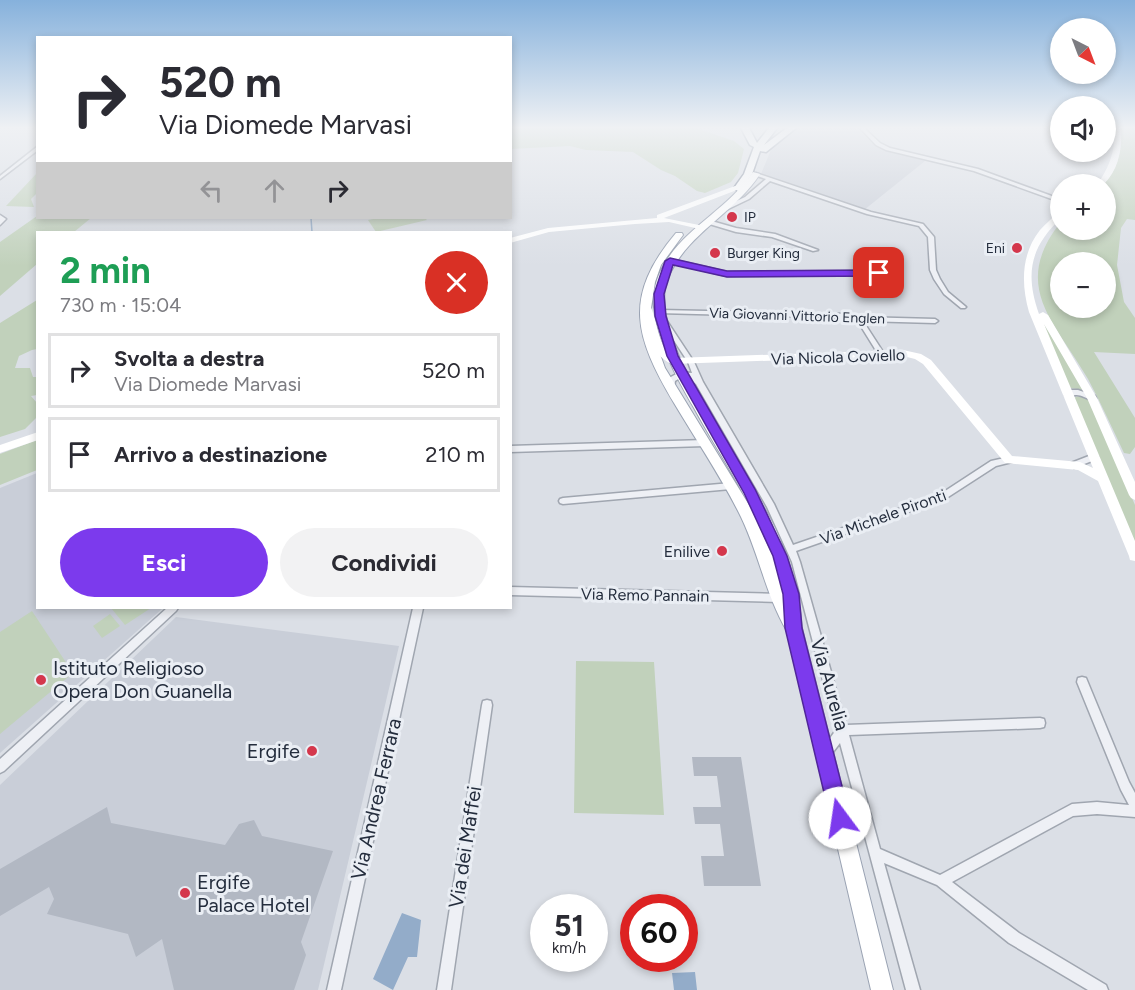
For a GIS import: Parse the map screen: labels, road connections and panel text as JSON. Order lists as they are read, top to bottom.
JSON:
{
  "streets": {
    "highway": ["Via Aurelia"],
    "street": [
      "Via Giovanni Vittorio Englen",
      "Via Nicola Coviello",
      "Via Michele Pironti",
      "Via Remo Pannain",
      "Via Andrea Ferrara",
      "Via dei Maffei"
    ]
  },
  "crossings": [
    ["Via Giovanni Vittorio Englen", "Via Aurelia"],
    ["Via Nicola Coviello", "Via Michele Pironti"],
    ["Via Nicola Coviello", "Via Aurelia"],
    ["Via Michele Pironti", "Via Aurelia"],
    ["Via Remo Pannain", "Via Aurelia"]
  ],
  "places": [
    "IP",
    "Eni",
    "Burger King",
    "Enilive",
    "Istituto Religioso Opera Don Guanella",
    "Ergife",
    "Ergife Palace Hotel"
  ],
  "north": "bottom right",
  "page": {
    "map_buttons": ["+", "−"],
    "turn": ["520 m", "Via Diomede Marvasi"],
    "heading": ["2 min", "730 m · 15:04"],
    "list": [
      {
        "name": "Svolta a destra",
        "note": "Via Diomede Marvasi",
        "value": "520 m"
      },
      {
        "name": "Arrivo a destinazione",
        "value": "210 m"
      }
    ],
    "buttons": ["Esci", "Condividi"],
    "speed": "51 km/h",
    "limit": "60"
  }
}
